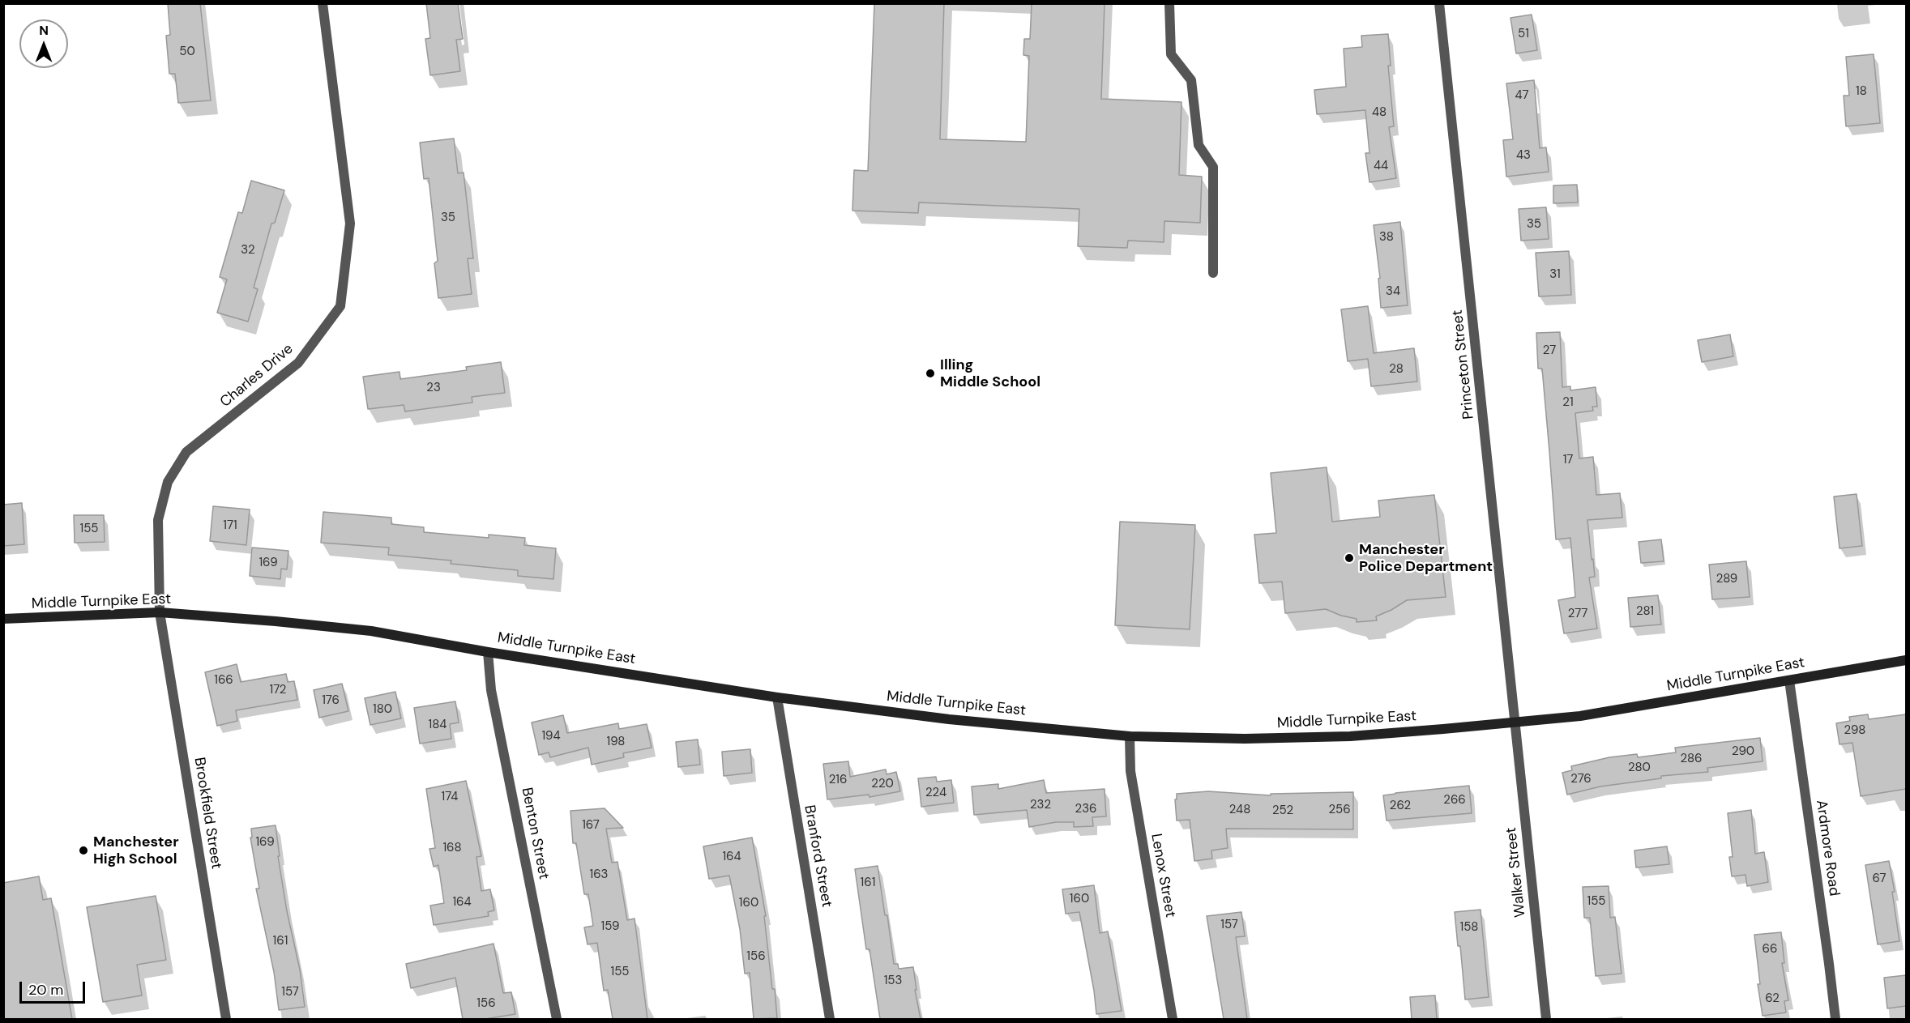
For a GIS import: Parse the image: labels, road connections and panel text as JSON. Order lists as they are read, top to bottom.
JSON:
{
  "streets": {
    "main road": ["Middle Turnpike East"],
    "street": [
      "Princeton Street",
      "Charles Drive",
      "Brookfield Street",
      "Benton Street",
      "Ardmore Road",
      "Branford Street",
      "Walker Street",
      "Lenox Street"
    ]
  },
  "crossings": [
    ["Princeton Street", "Middle Turnpike East"],
    ["Princeton Street", "Walker Street"],
    ["Charles Drive", "Middle Turnpike East"],
    ["Charles Drive", "Brookfield Street"],
    ["Middle Turnpike East", "Brookfield Street"],
    ["Middle Turnpike East", "Benton Street"],
    ["Middle Turnpike East", "Ardmore Road"],
    ["Middle Turnpike East", "Branford Street"],
    ["Middle Turnpike East", "Walker Street"],
    ["Middle Turnpike East", "Lenox Street"]
  ],
  "places": ["Illing Middle School", "Manchester Police Department", "Manchester High School"],
  "house_numbers": [
    "51",
    "50",
    "18",
    "47",
    "48",
    "43",
    "44",
    "35",
    "35",
    "38",
    "32",
    "31",
    "34",
    "27",
    "28",
    "23",
    "21",
    "17",
    "171",
    "155",
    "169",
    "289",
    "281",
    "277",
    "166",
    "172",
    "176",
    "180",
    "184",
    "298",
    "194",
    "198",
    "290",
    "286",
    "280",
    "276",
    "216",
    "220",
    "224",
    "174",
    "266",
    "232",
    "262",
    "236",
    "248",
    "256",
    "252",
    "167",
    "169",
    "168",
    "164",
    "163",
    "67",
    "161",
    "160",
    "155",
    "164",
    "160",
    "157",
    "159",
    "158",
    "161",
    "66",
    "156",
    "155",
    "153",
    "157",
    "62",
    "156"
  ],
  "scale_bar": "20 m",
  "north": "top"
}
